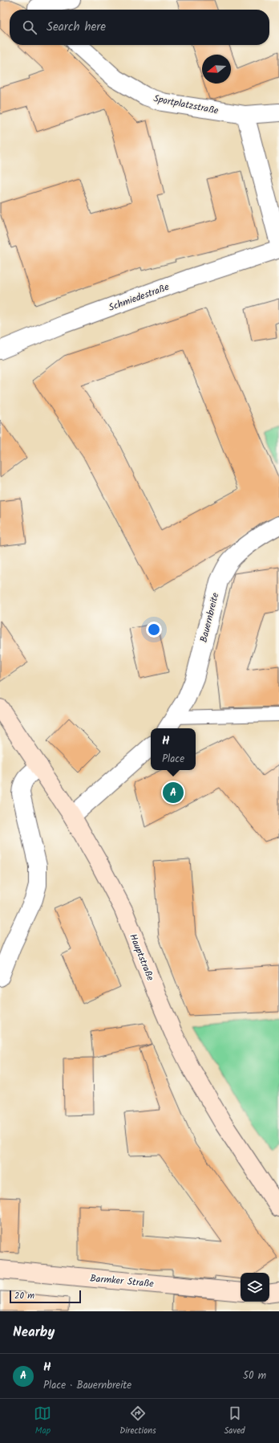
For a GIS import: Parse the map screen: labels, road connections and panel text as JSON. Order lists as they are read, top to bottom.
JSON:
{
  "streets": {
    "main road": ["Hauptstraße", "Barmker Straße"],
    "street": ["Sportplatzstraße", "Schmiedestraße", "Bauernbreite"]
  },
  "scale_bar": "20 m",
  "north": "left",
  "page": {
    "search": "Search here",
    "popup": ["H", "Place"],
    "pins": "A",
    "scale": "20 m",
    "heading": "Nearby",
    "list": [
      {
        "mark": "A",
        "name": "H",
        "note": "Place · Bauernbreite",
        "value": "50 m"
      }
    ],
    "nav": ["Map", "Directions", "Saved"]
  }
}
